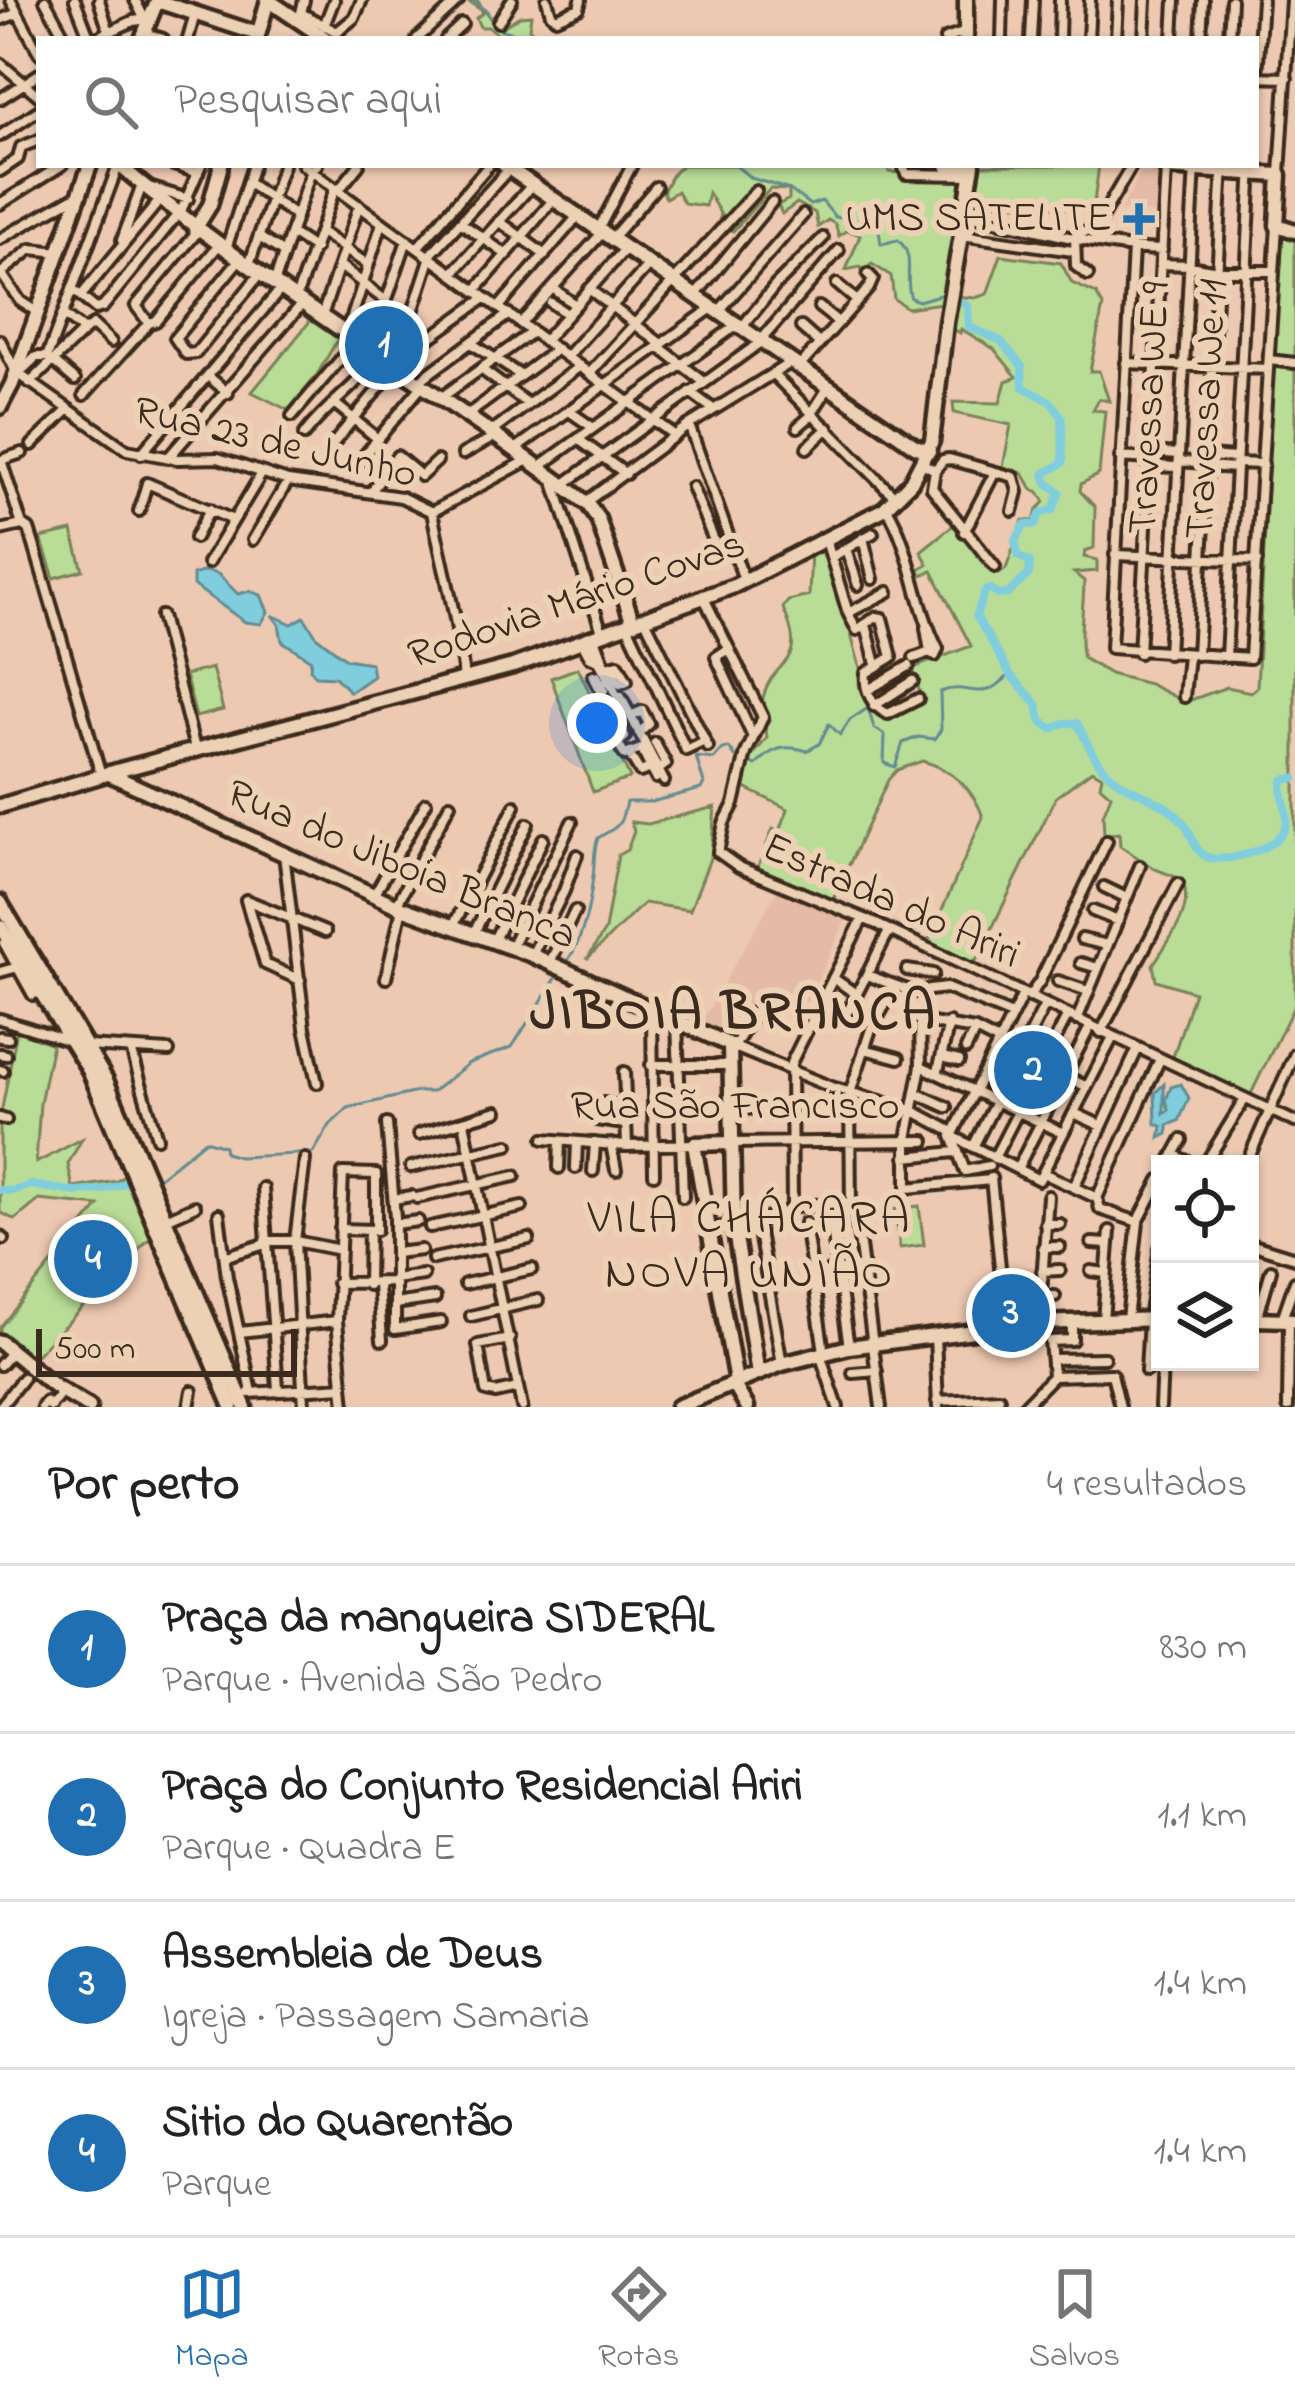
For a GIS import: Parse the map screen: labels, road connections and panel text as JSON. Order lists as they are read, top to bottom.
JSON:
{
  "streets": {
    "main road": ["Rodovia Mário Covas", "Rua do Jiboia Branca", "Rua São Francisco"],
    "street": [
      "Travessa WE 9",
      "Travessa We 11",
      "Rua 23 de Junho",
      "Estrada do Ariri"
    ]
  },
  "crossings": [
    ["Rodovia Mário Covas", "Rua do Jiboia Branca"],
    ["Rodovia Mário Covas", "Estrada do Ariri"]
  ],
  "districts": ["JIBOIA BRANCA", "VILA CHÁCARA NOVA UNIÃO"],
  "places": {
    "health": ["UMS SATELITE"]
  },
  "scale_bar": "500 m",
  "page": {
    "search": "Pesquisar aqui",
    "pins": [
      "1",
      "2",
      "4",
      "3"
    ],
    "scale": "500 m",
    "heading": ["Por perto", "4 resultados"],
    "list": [
      {
        "mark": "1",
        "name": "Praça da mangueira SIDERAL",
        "note": "Parque · Avenida São Pedro",
        "value": "830 m"
      },
      {
        "mark": "2",
        "name": "Praça do Conjunto Residencial Ariri",
        "note": "Parque · Quadra E",
        "value": "1.1 km"
      },
      {
        "mark": "3",
        "name": "Assembleia de Deus",
        "note": "Igreja · Passagem Samaria",
        "value": "1.4 km"
      },
      {
        "mark": "4",
        "name": "Sitio do Quarentão",
        "note": "Parque",
        "value": "1.4 km"
      }
    ],
    "nav": ["Mapa", "Rotas", "Salvos"]
  }
}
